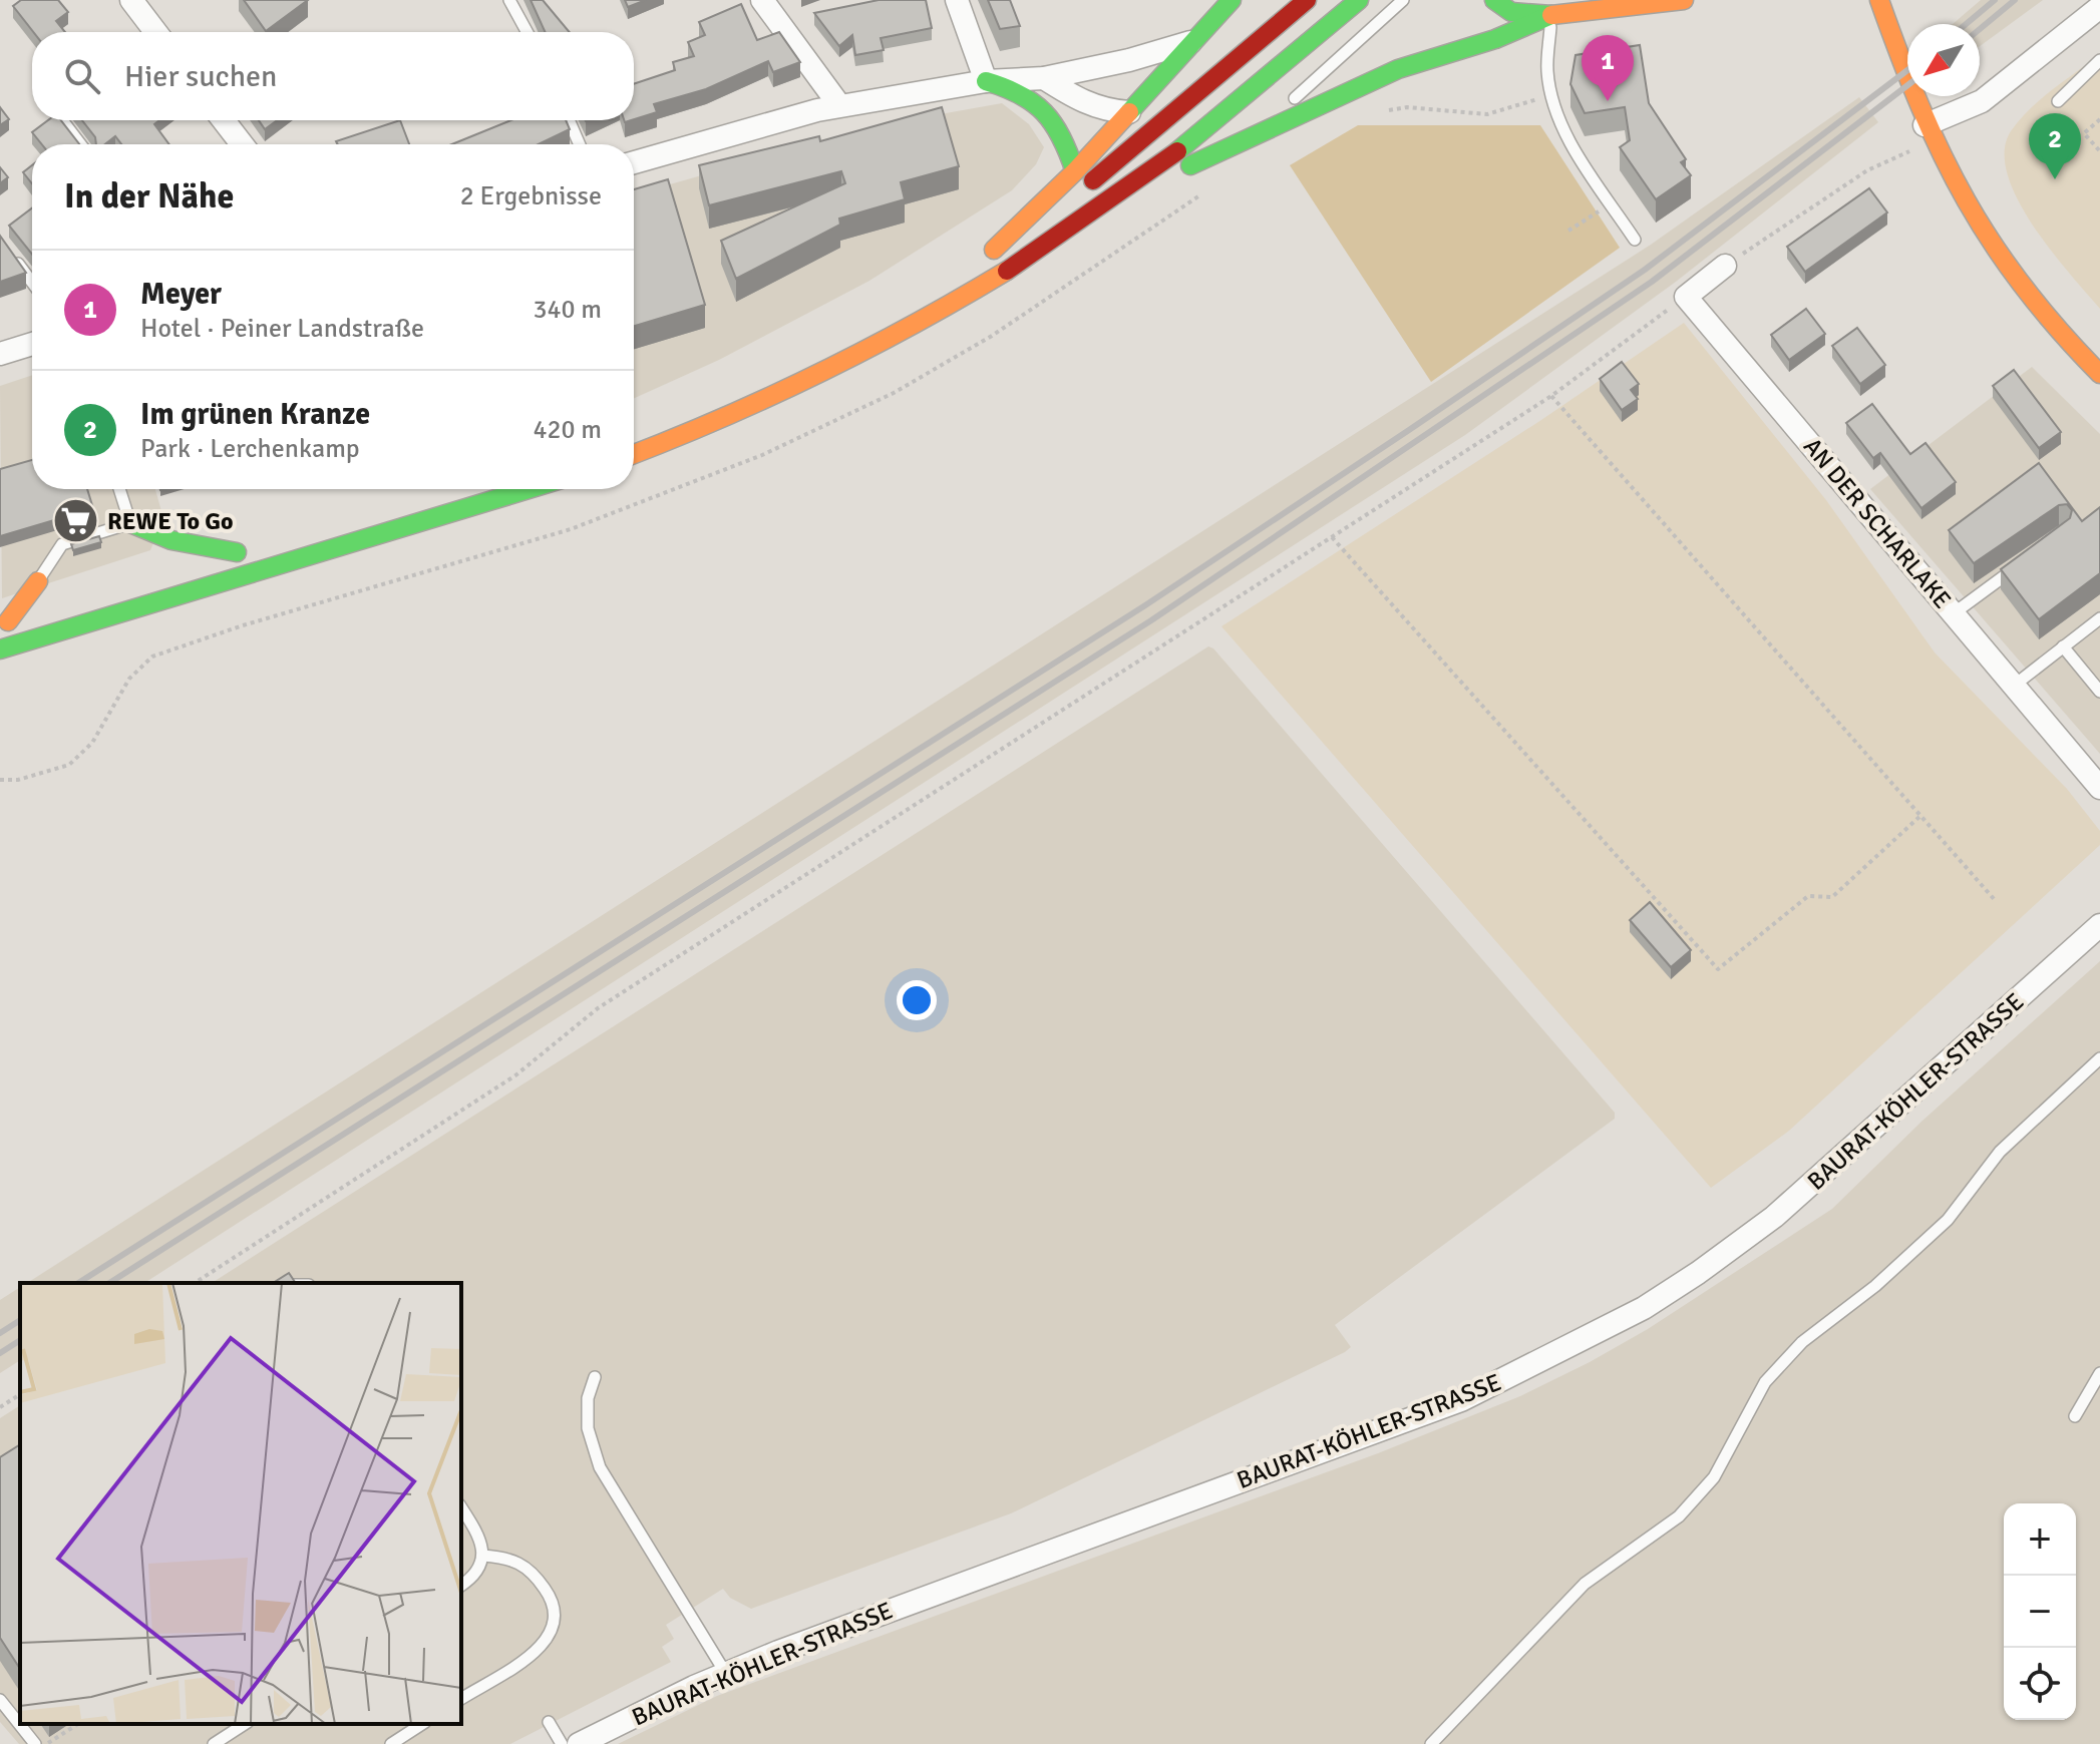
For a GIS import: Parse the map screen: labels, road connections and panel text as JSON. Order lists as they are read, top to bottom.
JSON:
{
  "streets": {
    "street": ["AN DER SCHARLAKE", "BAURAT-KÖHLER-STRASSE"]
  },
  "places": {
    "supermarket": ["REWE To Go"]
  },
  "north": "bottom left",
  "page": {
    "search": "Hier suchen",
    "pins": ["1", "2"],
    "heading": ["In der Nähe", "2 Ergebnisse"],
    "list": [
      {
        "mark": "1",
        "name": "Meyer",
        "note": "Hotel · Peiner Landstraße",
        "value": "340 m"
      },
      {
        "mark": "2",
        "name": "Im grünen Kranze",
        "note": "Park · Lerchenkamp",
        "value": "420 m"
      }
    ],
    "map_buttons": ["+", "−"]
  }
}
